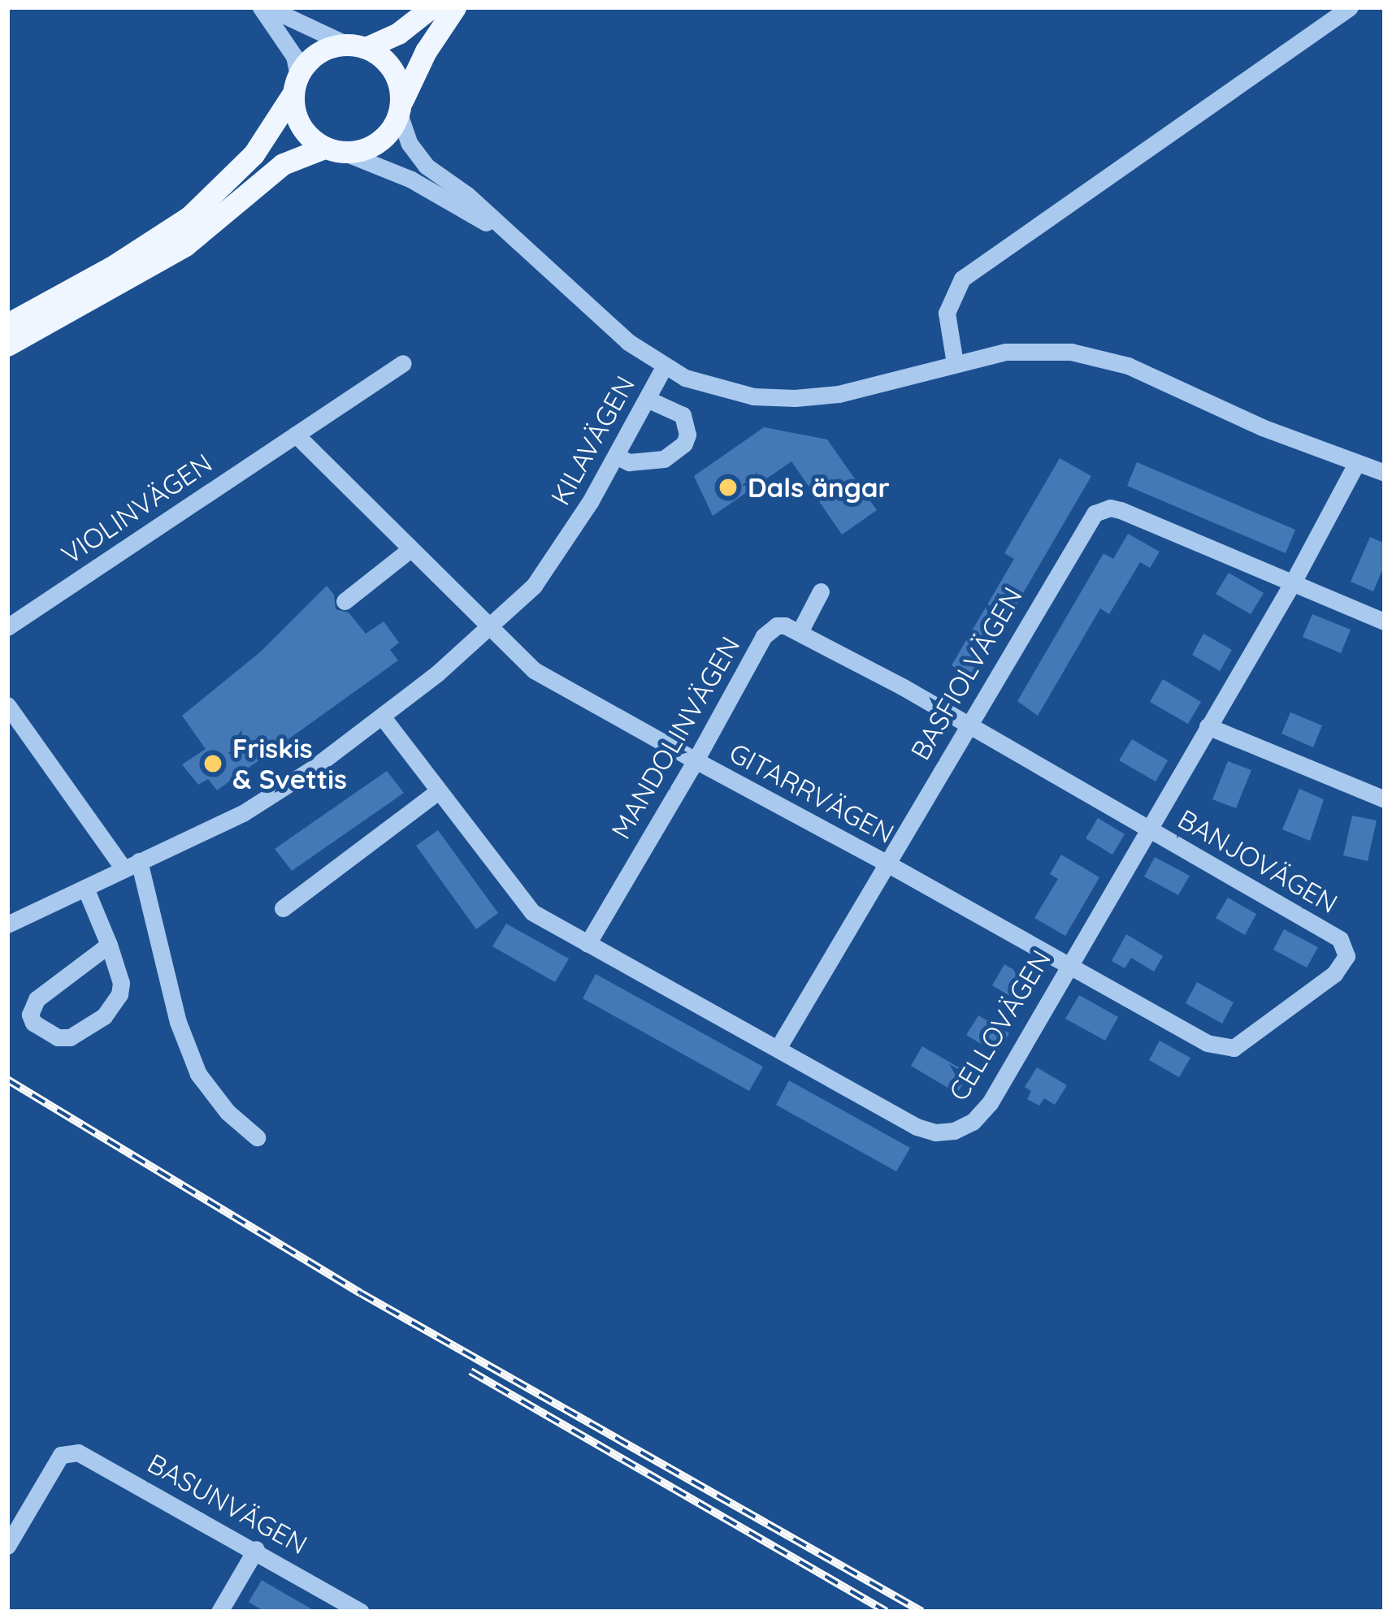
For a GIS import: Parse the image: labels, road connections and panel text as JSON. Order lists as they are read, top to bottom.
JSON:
{
  "streets": {
    "street": [
      "KILAVÄGEN",
      "VIOLINVÄGEN",
      "BASFIOLVÄGEN",
      "MANDOLINVÄGEN",
      "GITARRVÄGEN",
      "BANJOVÄGEN",
      "CELLOVÄGEN",
      "BASUNVÄGEN"
    ]
  },
  "crossings": [
    ["KILAVÄGEN", "GITARRVÄGEN"],
    ["KILAVÄGEN", "CELLOVÄGEN"],
    ["BASFIOLVÄGEN", "GITARRVÄGEN"],
    ["BASFIOLVÄGEN", "CELLOVÄGEN"],
    ["MANDOLINVÄGEN", "GITARRVÄGEN"],
    ["MANDOLINVÄGEN", "CELLOVÄGEN"],
    ["GITARRVÄGEN", "BANJOVÄGEN"],
    ["GITARRVÄGEN", "CELLOVÄGEN"],
    ["BANJOVÄGEN", "CELLOVÄGEN"]
  ],
  "places": ["Dals ängar", "Friskis & Svettis"]
}
